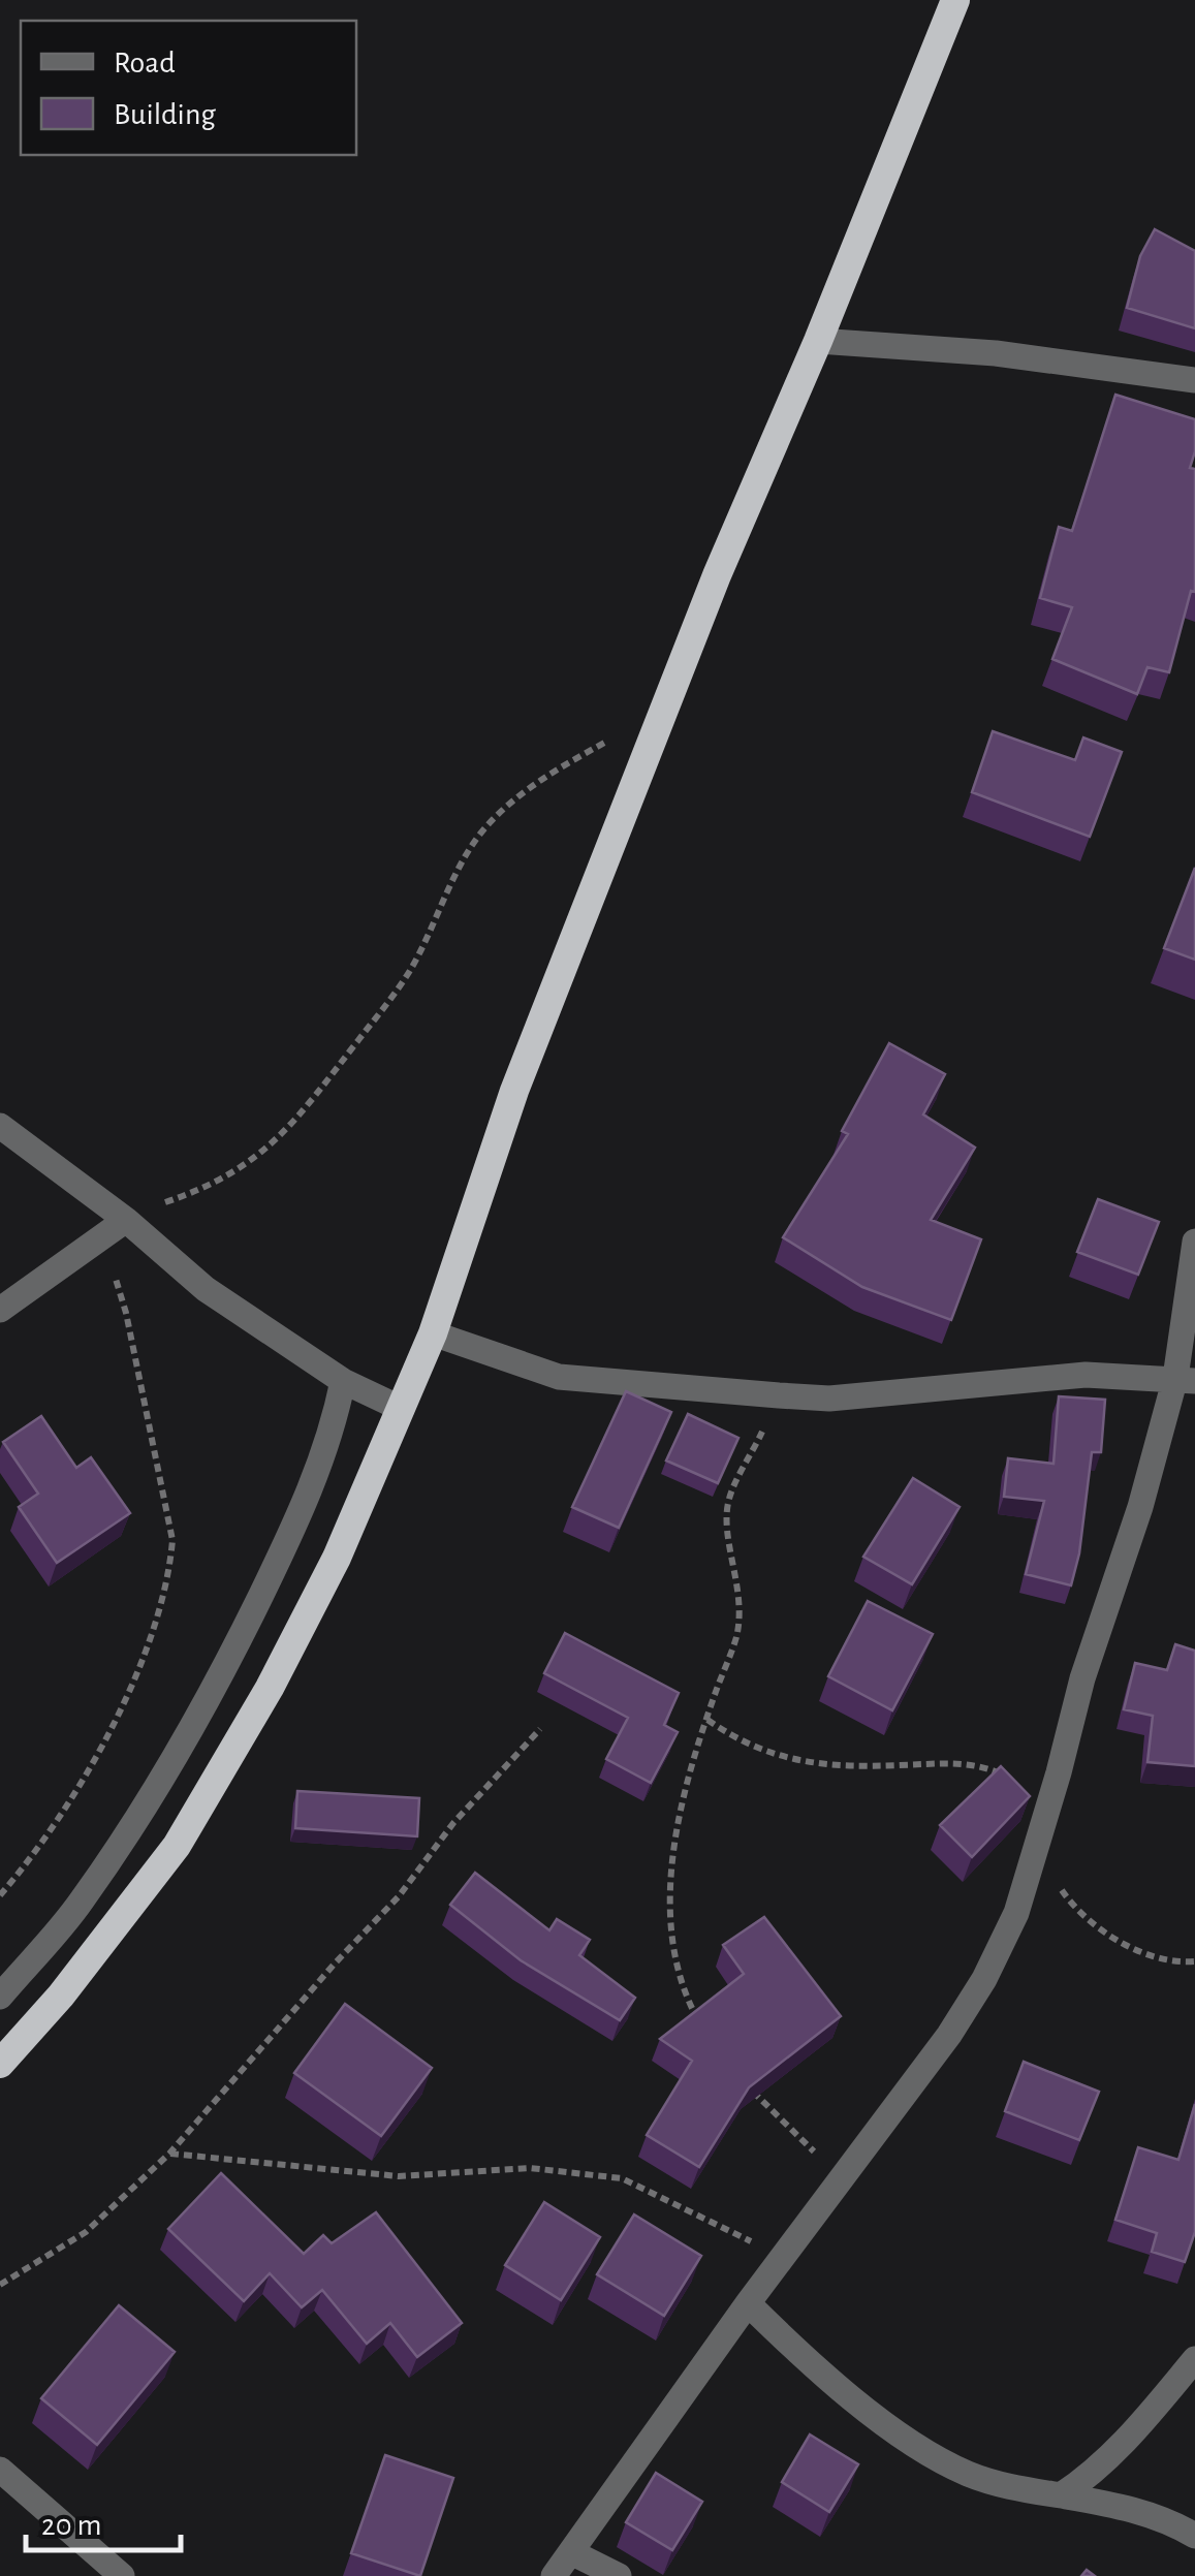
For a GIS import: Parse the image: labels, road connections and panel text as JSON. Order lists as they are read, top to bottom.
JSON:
{
  "legend": ["Road", "Building"],
  "scale_bar": "20 m"
}
